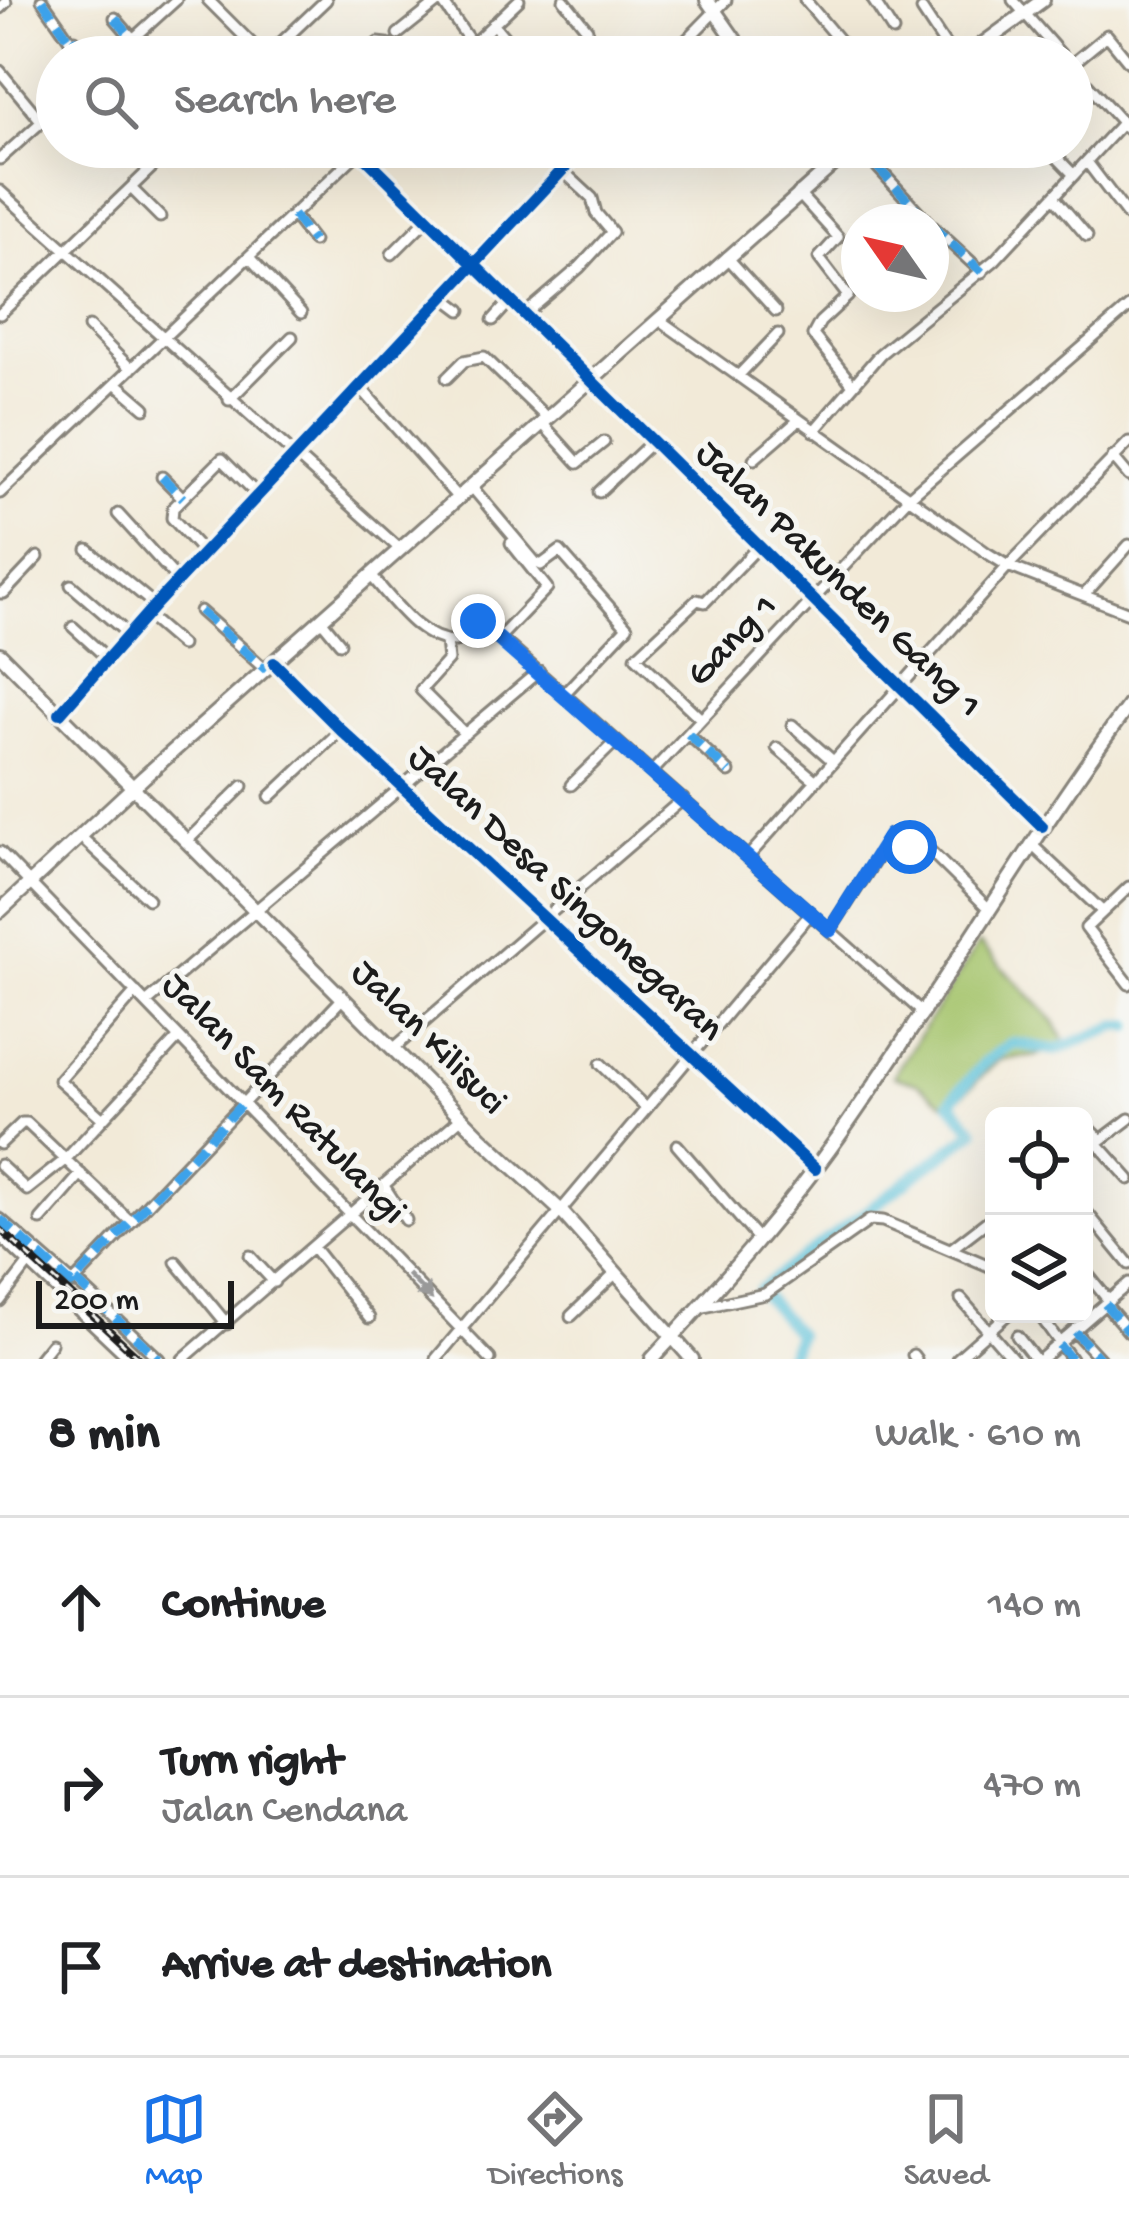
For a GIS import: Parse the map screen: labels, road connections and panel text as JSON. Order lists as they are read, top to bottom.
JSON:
{
  "streets": {
    "main road": ["Jalan Kilisuci"],
    "street": [
      "Jalan Pakunden Gang 1",
      "Gang 1",
      "Jalan Desa Singonegaran",
      "Jalan Sam Ratulangi"
    ]
  },
  "crossings": [
    ["Jalan Pakunden Gang 1", "Gang 1"]
  ],
  "scale_bar": "200 m",
  "north": "top left",
  "page": {
    "search": "Search here",
    "scale": "200 m",
    "heading": ["8 min", "Walk · 610 m"],
    "list": [
      ["Continue", "140 m"],
      ["Turn right", "Jalan Cendana", "470 m"],
      "Arrive at destination"
    ],
    "nav": ["Map", "Directions", "Saved"]
  }
}
